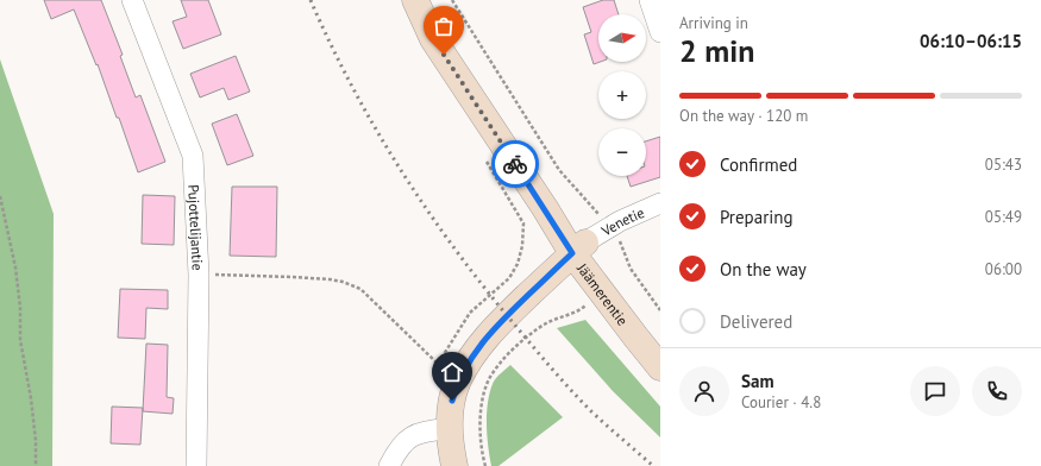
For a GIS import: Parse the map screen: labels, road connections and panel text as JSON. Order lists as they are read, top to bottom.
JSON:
{
  "streets": {
    "main road": ["Jäämerentie"],
    "street": ["Venetie", "Pujottelijantie"]
  },
  "crossings": [
    ["Venetie", "Jäämerentie"]
  ],
  "north": "right",
  "page": {
    "heading": ["2 min", "Arriving in", "06:10–06:15"],
    "panel": ["Sam", "Courier · 4.8"],
    "map_buttons": ["+", "−"],
    "bar": "On the way · 120 m",
    "list": [
      ["Confirmed", "05:43"],
      ["Preparing", "05:49"],
      ["On the way", "06:00"],
      "Delivered"
    ]
  }
}
